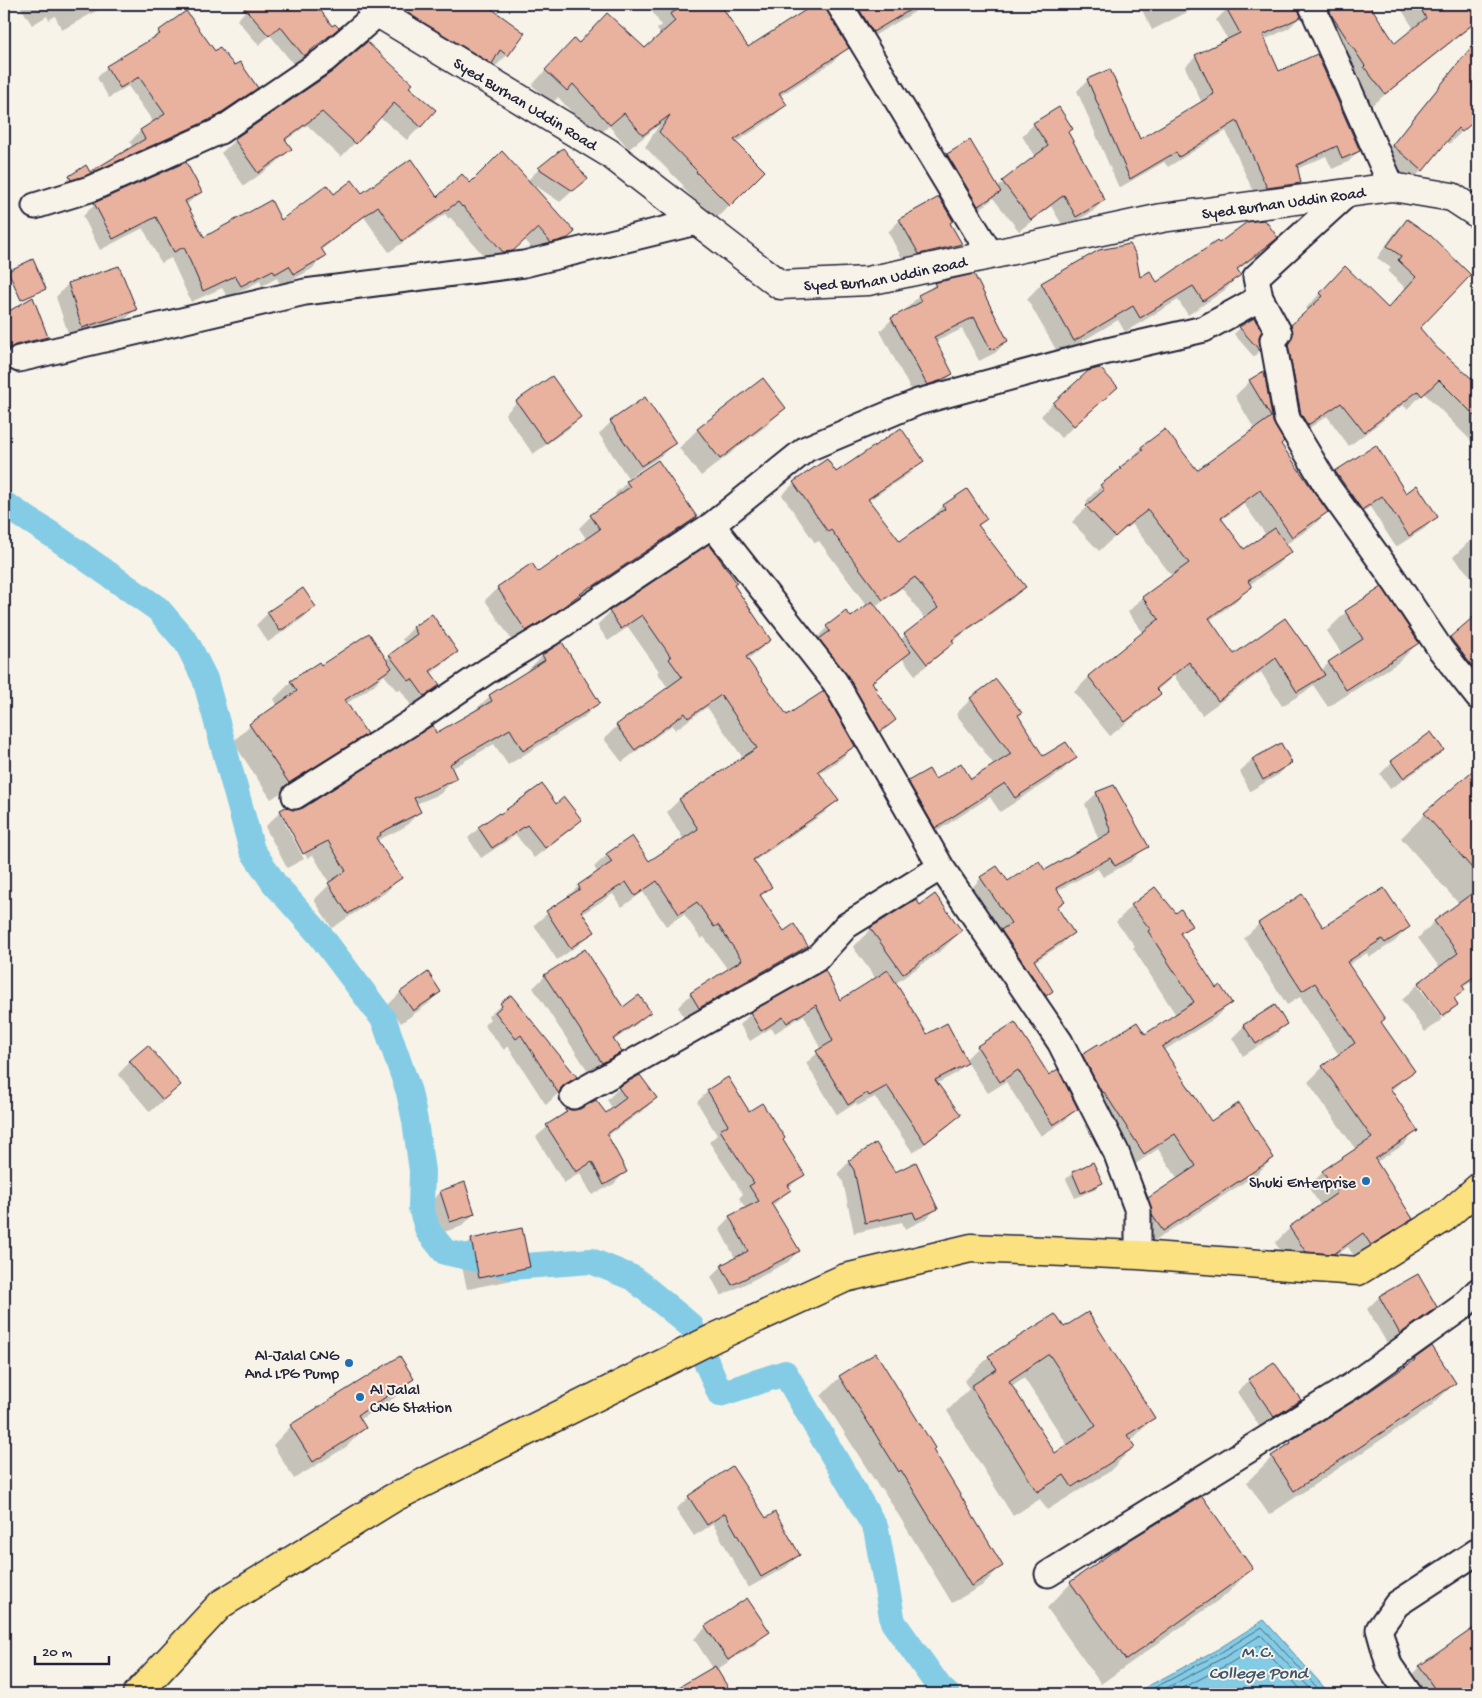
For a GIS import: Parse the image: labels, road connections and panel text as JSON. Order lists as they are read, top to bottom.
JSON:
{
  "streets": {
    "street": ["Syed Burhan Uddin Road"]
  },
  "water": ["M.C. College Pond"],
  "places": ["Shuki Enterprise", "Al-Jalal CNG And LPG Pump", "Al Jalal CNG Station"],
  "scale_bar": "20 m"
}
